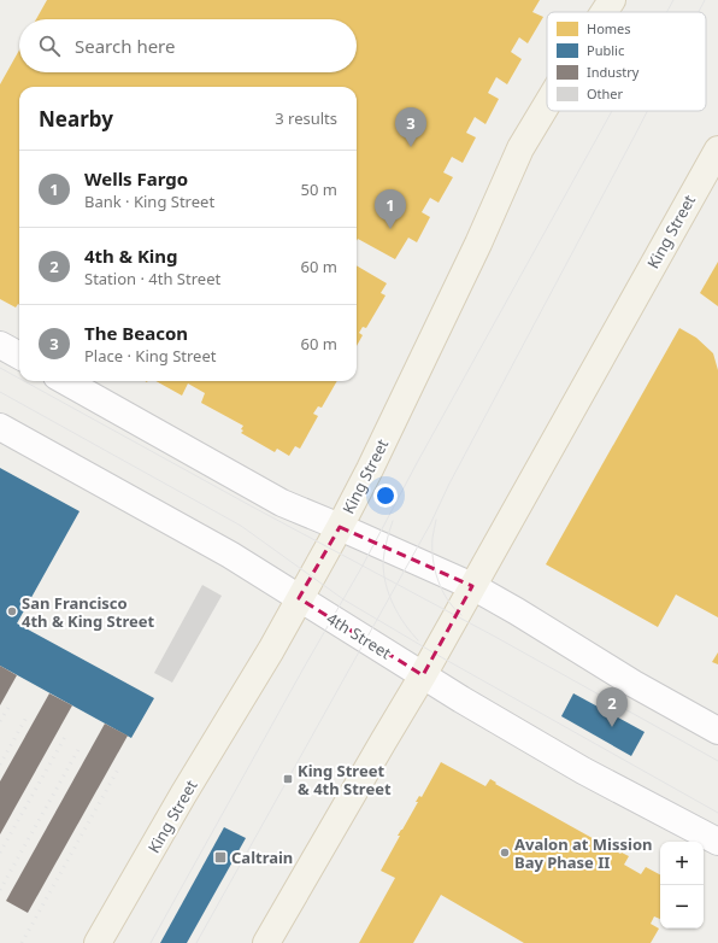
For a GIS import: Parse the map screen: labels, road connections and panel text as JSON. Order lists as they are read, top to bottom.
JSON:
{
  "streets": {
    "main road": ["King Street", "4th Street"]
  },
  "crossings": [
    ["King Street", "4th Street"]
  ],
  "places": {
    "other": ["San Francisco 4th & King Street", "Avalon at Mission Bay Phase II"],
    "transit": ["King Street & 4th Street", "Caltrain"]
  },
  "legend": [
    "Homes",
    "Public",
    "Industry",
    "Other"
  ],
  "page": {
    "search": "Search here",
    "heading": ["Nearby", "3 results"],
    "pins": ["3", "1", "2"],
    "list": [
      {
        "mark": "1",
        "name": "Wells Fargo",
        "note": "Bank · King Street",
        "value": "50 m"
      },
      {
        "mark": "2",
        "name": "4th & King",
        "note": "Station · 4th Street",
        "value": "60 m"
      },
      {
        "mark": "3",
        "name": "The Beacon",
        "note": "Place · King Street",
        "value": "60 m"
      }
    ],
    "map_buttons": ["+", "−"]
  }
}
